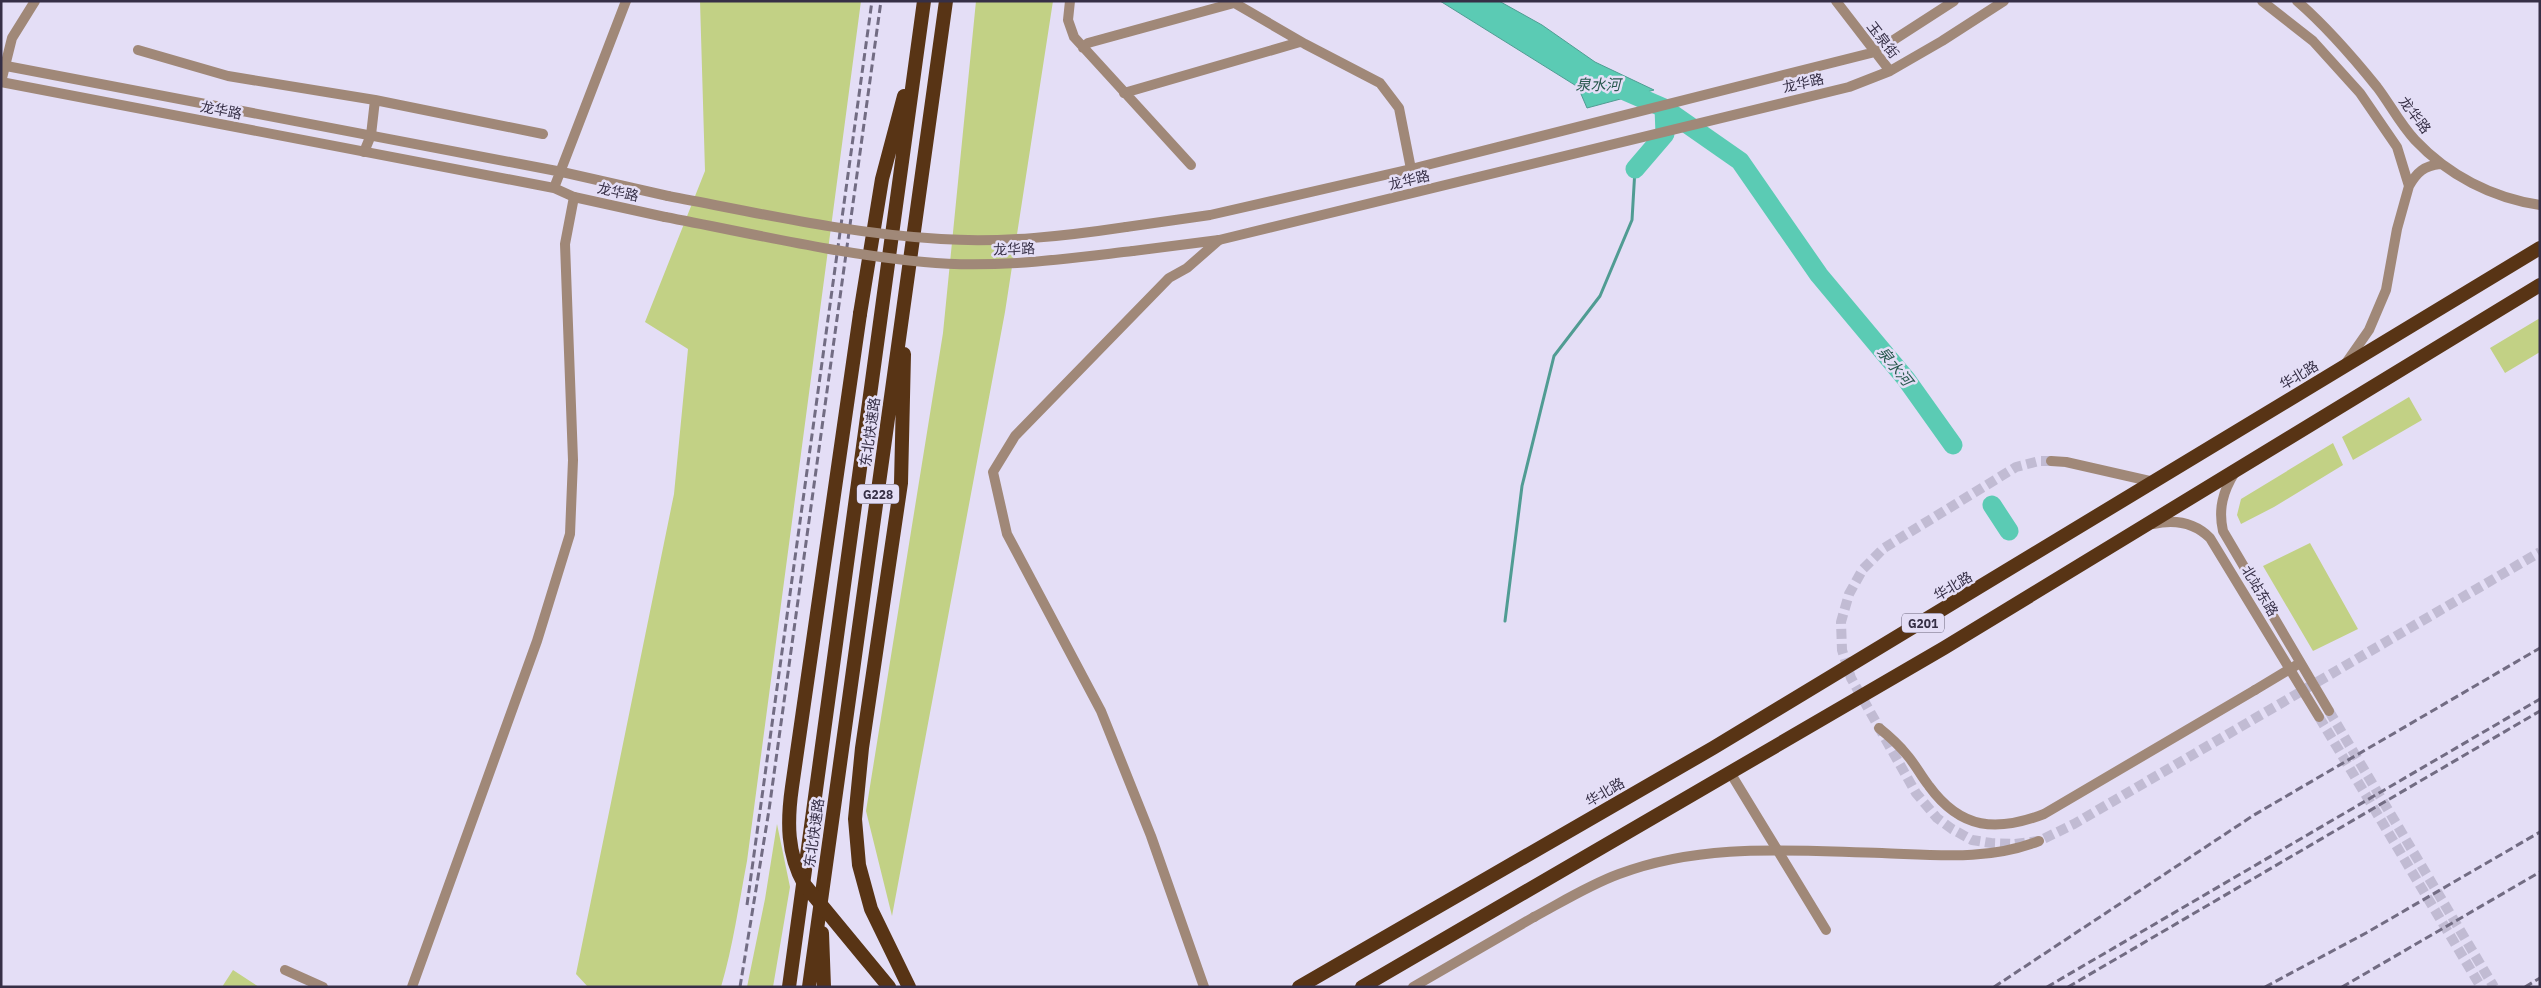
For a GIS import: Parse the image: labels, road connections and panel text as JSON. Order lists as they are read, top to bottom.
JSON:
{
  "streets": {
    "highway": [
      "华北路",
      "东北快速路",
      "G228",
      "G201"
    ],
    "street": ["玉泉街", "龙华路", "北站东路"]
  },
  "crossings": [
    ["玉泉街", "龙华路"],
    ["北站东路", "G201"]
  ],
  "water": ["泉水河"]
}
